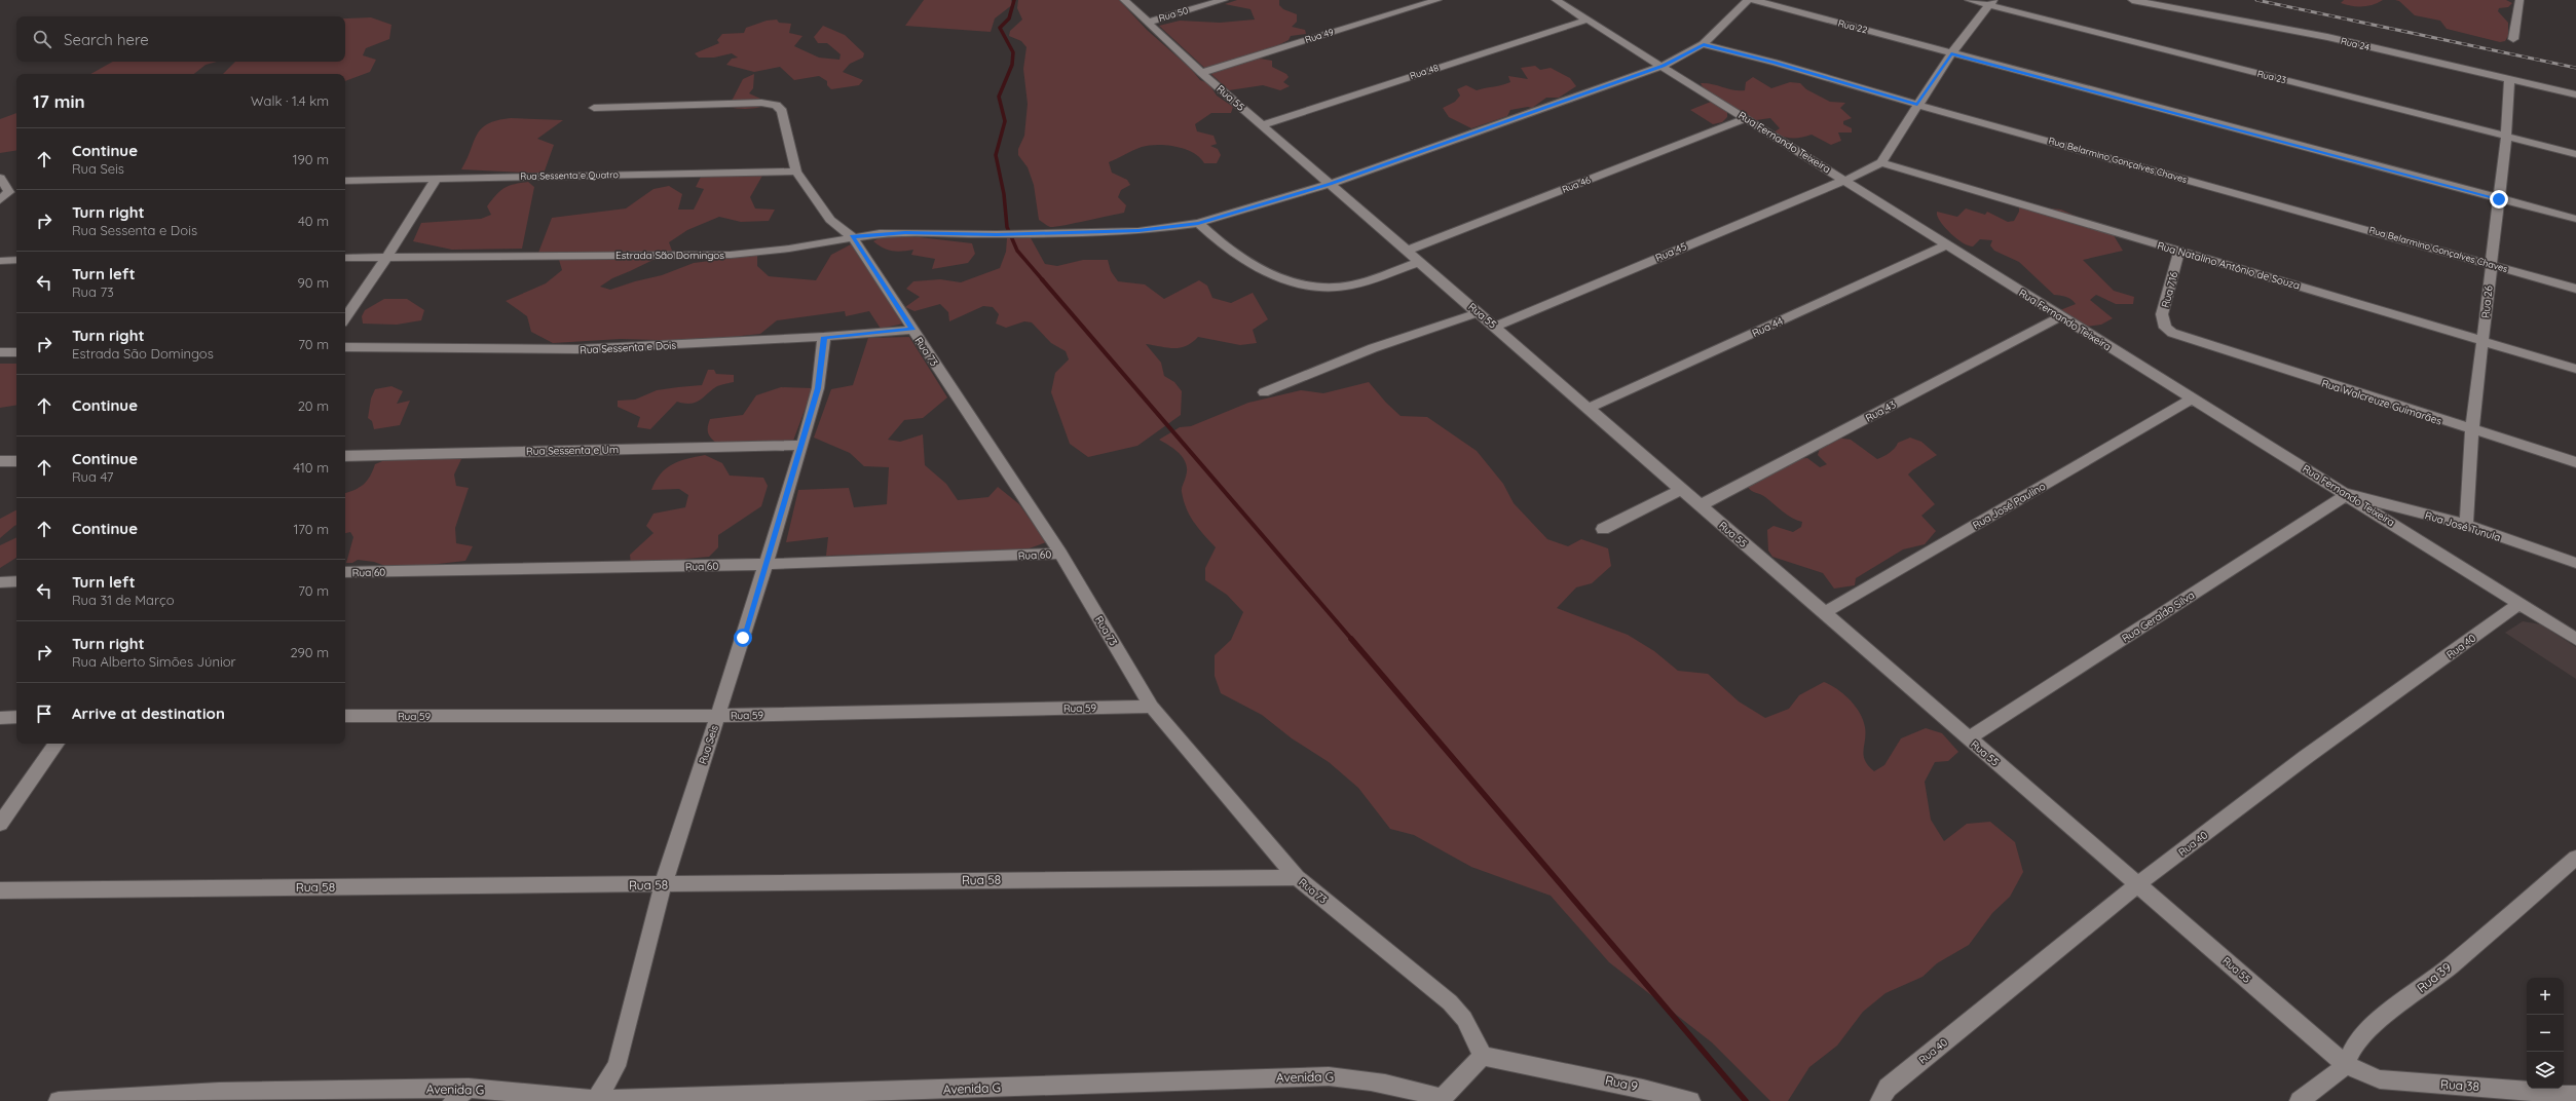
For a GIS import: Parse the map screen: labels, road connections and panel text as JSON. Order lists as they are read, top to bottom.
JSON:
{
  "streets": {
    "street": [
      "Rua 50",
      "Rua 22",
      "Rua 49",
      "Rua 24",
      "Rua 48",
      "Rua 23",
      "Rua 55",
      "Rua Fernando Teixeira",
      "Rua Belarmino Gonçalves Chaves",
      "Rua Sessenta e Quatro",
      "Rua 46",
      "Rua 45",
      "Estrada São Domingos",
      "Rua Natalino Antônio de Souza",
      "Rua 716",
      "Rua 26",
      "Rua 44",
      "Rua Sessenta e Dois",
      "Rua 73",
      "Rua Walcreuze Guimarães",
      "Rua 43",
      "Rua Sessenta e Um",
      "Rua José Paulino",
      "Rua José Tunula",
      "Rua 60",
      "Rua Geraldo Silva",
      "Rua 40",
      "Rua 59",
      "Rua Seis",
      "Rua 58",
      "Rua 39",
      "Avenida G",
      "Rua 9",
      "Rua 38"
    ]
  },
  "crossings": [
    ["Rua 50", "Rua 55"],
    ["Rua 22", "Rua 26"],
    ["Rua 49", "Rua 55"],
    ["Rua 24", "Rua 26"],
    ["Rua 48", "Rua 55"],
    ["Rua 48", "Rua Fernando Teixeira"],
    ["Rua 23", "Rua 26"],
    ["Rua 55", "Rua 46"],
    ["Rua 55", "Rua 45"],
    ["Rua 55", "Estrada São Domingos"],
    ["Rua 55", "Rua 44"],
    ["Rua 55", "Rua 43"],
    ["Rua 55", "Rua José Paulino"],
    ["Rua 55", "Rua Geraldo Silva"],
    ["Rua 55", "Rua 40"],
    ["Rua 55", "Rua 39"],
    ["Rua 55", "Rua 38"],
    ["Rua Fernando Teixeira", "Rua 46"],
    ["Rua Fernando Teixeira", "Rua 45"],
    ["Rua Fernando Teixeira", "Estrada São Domingos"],
    ["Rua Fernando Teixeira", "Rua 44"],
    ["Rua Fernando Teixeira", "Rua 43"],
    ["Rua Fernando Teixeira", "Rua José Paulino"],
    ["Rua Fernando Teixeira", "Rua José Tunula"],
    ["Rua Fernando Teixeira", "Rua Geraldo Silva"],
    ["Rua Fernando Teixeira", "Rua 40"],
    ["Rua Belarmino Gonçalves Chaves", "Rua 26"],
    ["Rua Sessenta e Quatro", "Rua 73"],
    ["Rua 45", "Rua Natalino Antônio de Souza"],
    ["Estrada São Domingos", "Rua 73"],
    ["Rua Natalino Antônio de Souza", "Rua 716"],
    ["Rua Natalino Antônio de Souza", "Rua 26"],
    ["Rua 716", "Rua Walcreuze Guimarães"],
    ["Rua 26", "Rua Walcreuze Guimarães"],
    ["Rua 26", "Rua José Tunula"],
    ["Rua Sessenta e Dois", "Rua 73"],
    ["Rua Sessenta e Dois", "Rua Seis"],
    ["Rua 73", "Rua 60"],
    ["Rua 73", "Rua 59"],
    ["Rua 73", "Rua 58"],
    ["Rua 73", "Rua 9"],
    ["Rua Sessenta e Um", "Rua Seis"],
    ["Rua José Tunula", "Rua Geraldo Silva"],
    ["Rua 60", "Rua Seis"],
    ["Rua 59", "Rua Seis"],
    ["Rua Seis", "Rua 58"],
    ["Rua Seis", "Avenida G"],
    ["Rua 39", "Rua 38"]
  ],
  "page": {
    "search": "Search here",
    "heading": ["17 min", "Walk · 1.4 km"],
    "list": [
      ["Continue", "Rua Seis", "190 m"],
      ["Turn right", "Rua Sessenta e Dois", "40 m"],
      ["Turn left", "Rua 73", "90 m"],
      ["Turn right", "Estrada São Domingos", "70 m"],
      ["Continue", "20 m"],
      ["Continue", "Rua 47", "410 m"],
      ["Continue", "170 m"],
      ["Turn left", "Rua 31 de Março", "70 m"],
      ["Turn right", "Rua Alberto Simões Júnior", "290 m"],
      "Arrive at destination"
    ],
    "map_buttons": ["+", "−"]
  }
}
